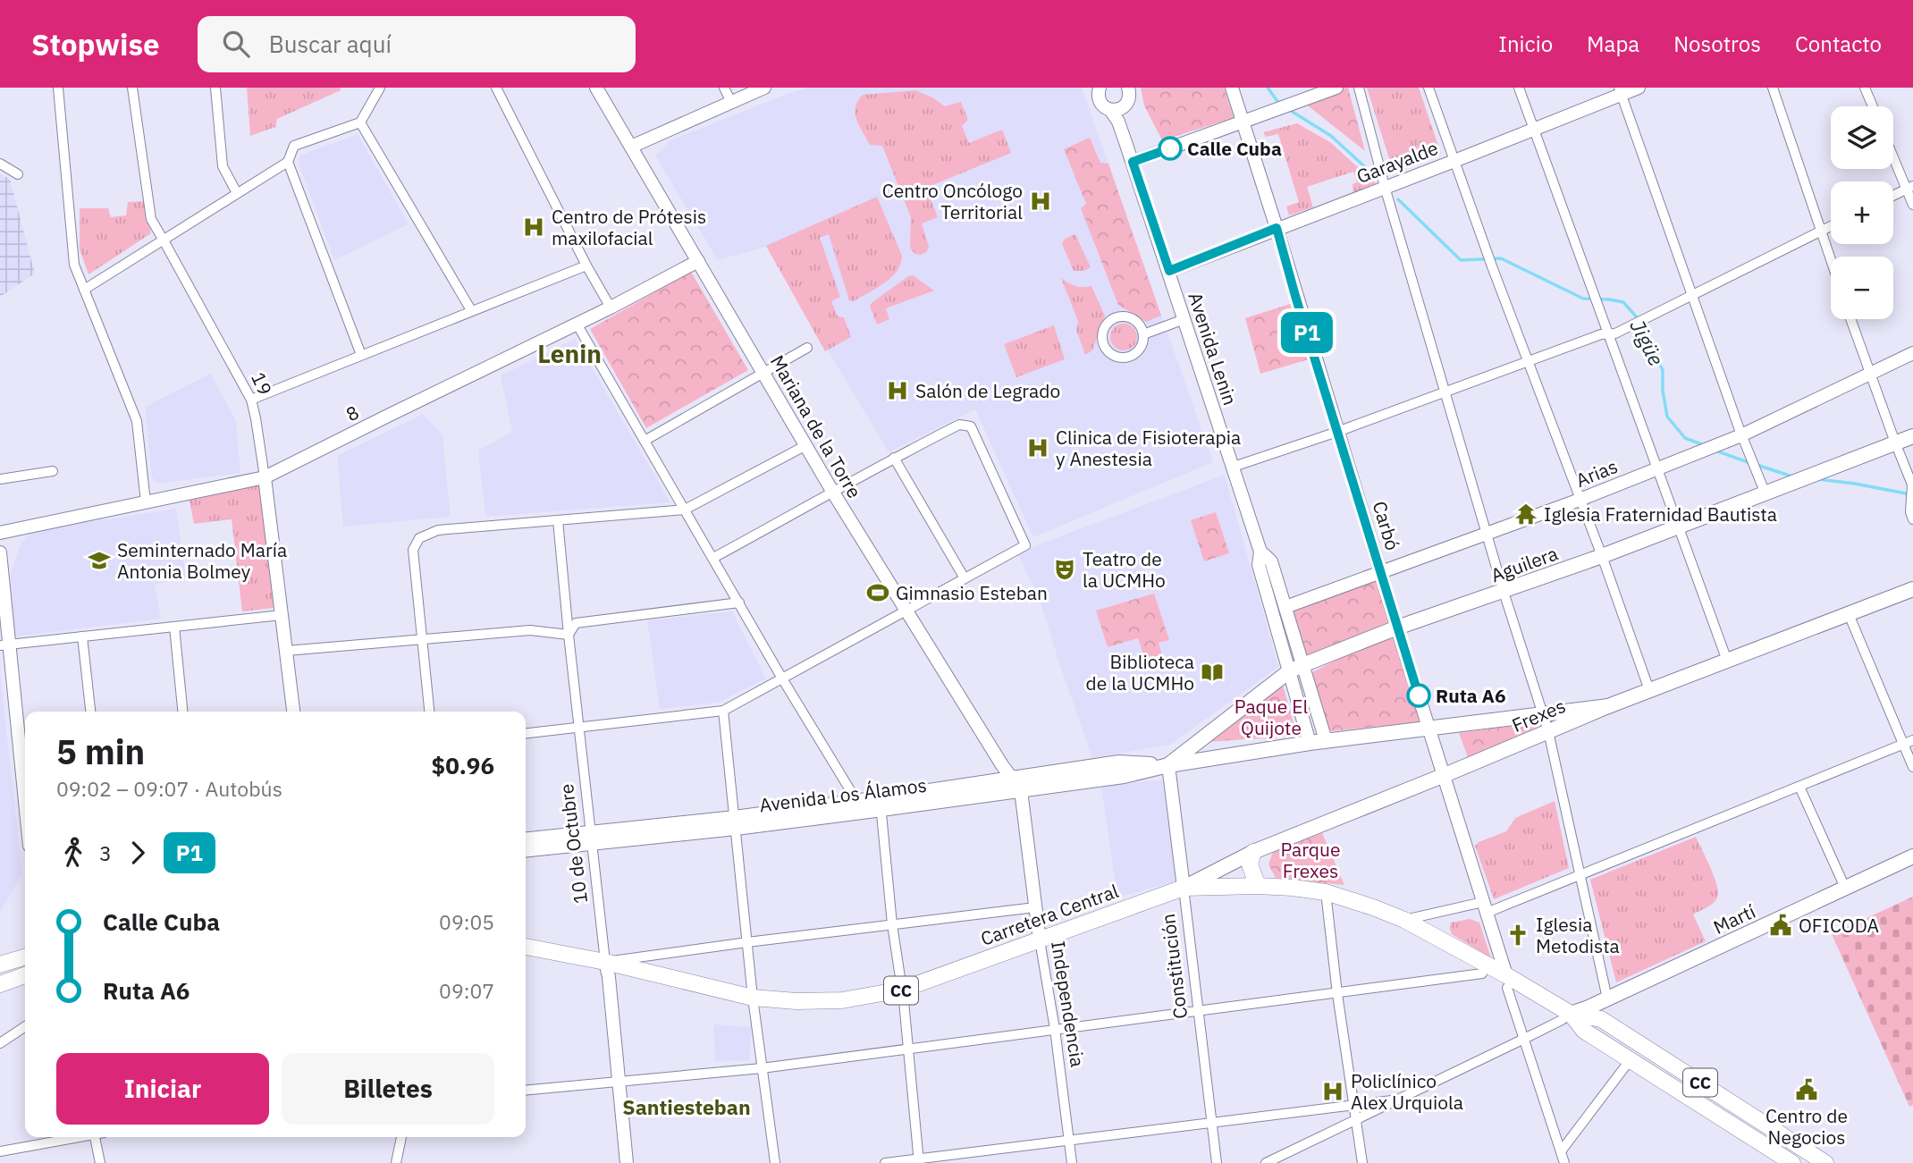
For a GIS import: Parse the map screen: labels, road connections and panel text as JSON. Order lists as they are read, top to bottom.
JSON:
{
  "streets": {
    "main road": [
      "Aguilera",
      "Frexes",
      "Avenida Los Álamos",
      "Carretera Central",
      "Martí",
      "CC"
    ],
    "street": [
      "Garayalde",
      "Avenida Lenin",
      "19",
      "8",
      "Mariana de la Torre",
      "Arias",
      "Carbó",
      "10 de Octubre",
      "Constitución",
      "Independencia"
    ]
  },
  "crossings": [
    ["Garayalde", "Avenida Lenin"],
    ["Garayalde", "Carbó"],
    ["Avenida Lenin", "Arias"],
    ["Avenida Lenin", "Aguilera"],
    ["Avenida Lenin", "Avenida Los Álamos"],
    ["19", "8"],
    ["8", "Mariana de la Torre"],
    ["Mariana de la Torre", "Avenida Los Álamos"],
    ["Mariana de la Torre", "Independencia"],
    ["Arias", "Carbó"],
    ["Carbó", "Aguilera"],
    ["Carbó", "Frexes"],
    ["Carbó", "Avenida Los Álamos"],
    ["Carbó", "Carretera Central"],
    ["Aguilera", "Avenida Los Álamos"],
    ["Aguilera", "Constitución"],
    ["Frexes", "Avenida Los Álamos"],
    ["Frexes", "Carretera Central"],
    ["Frexes", "Constitución"],
    ["Avenida Los Álamos", "10 de Octubre"],
    ["Avenida Los Álamos", "Constitución"],
    ["Avenida Los Álamos", "Independencia"],
    ["10 de Octubre", "Carretera Central"],
    ["Carretera Central", "Martí"],
    ["Carretera Central", "Constitución"],
    ["Carretera Central", "Independencia"]
  ],
  "districts": ["Lenin", "Santiesteban"],
  "water": ["Jigüe"],
  "parks": ["Paque El Quijote", "Parque Frexes"],
  "places": {
    "other": ["Calle Cuba", "Ruta A6"],
    "hospital": [
      "Centro Oncólogo Territorial",
      "Centro de Prótesis maxilofacial",
      "Salón de Legrado",
      "Clinica de Fisioterapia y Anestesia",
      "Policlínico Alex Urquiola"
    ],
    "temple": ["Iglesia Fraternidad Bautista"],
    "school or university": ["Seminternado María Antonia Bolmey"],
    "theatre": ["Teatro de la UCMHo"],
    "sports": ["Gimnasio Esteban"],
    "library": ["Biblioteca de la UCMHo"],
    "public building": ["OFICODA", "Centro de Negocios"],
    "church": ["Iglesia Metodista"]
  },
  "lines": ["bus line P1"],
  "page": {
    "header": "Stopwise",
    "search": "Buscar aquí",
    "nav": [
      "Inicio",
      "Mapa",
      "Nosotros",
      "Contacto"
    ],
    "on_map": "P1",
    "map_buttons": ["+", "−"],
    "heading": ["5 min", "09:02 – 09:07 · Autobús", "$0.96"],
    "legs": ["3", "P1"],
    "list": [
      {
        "name": "Calle Cuba",
        "value": "09:05"
      },
      {
        "name": "Ruta A6",
        "value": "09:07"
      }
    ],
    "buttons": ["Iniciar", "Billetes"]
  }
}
